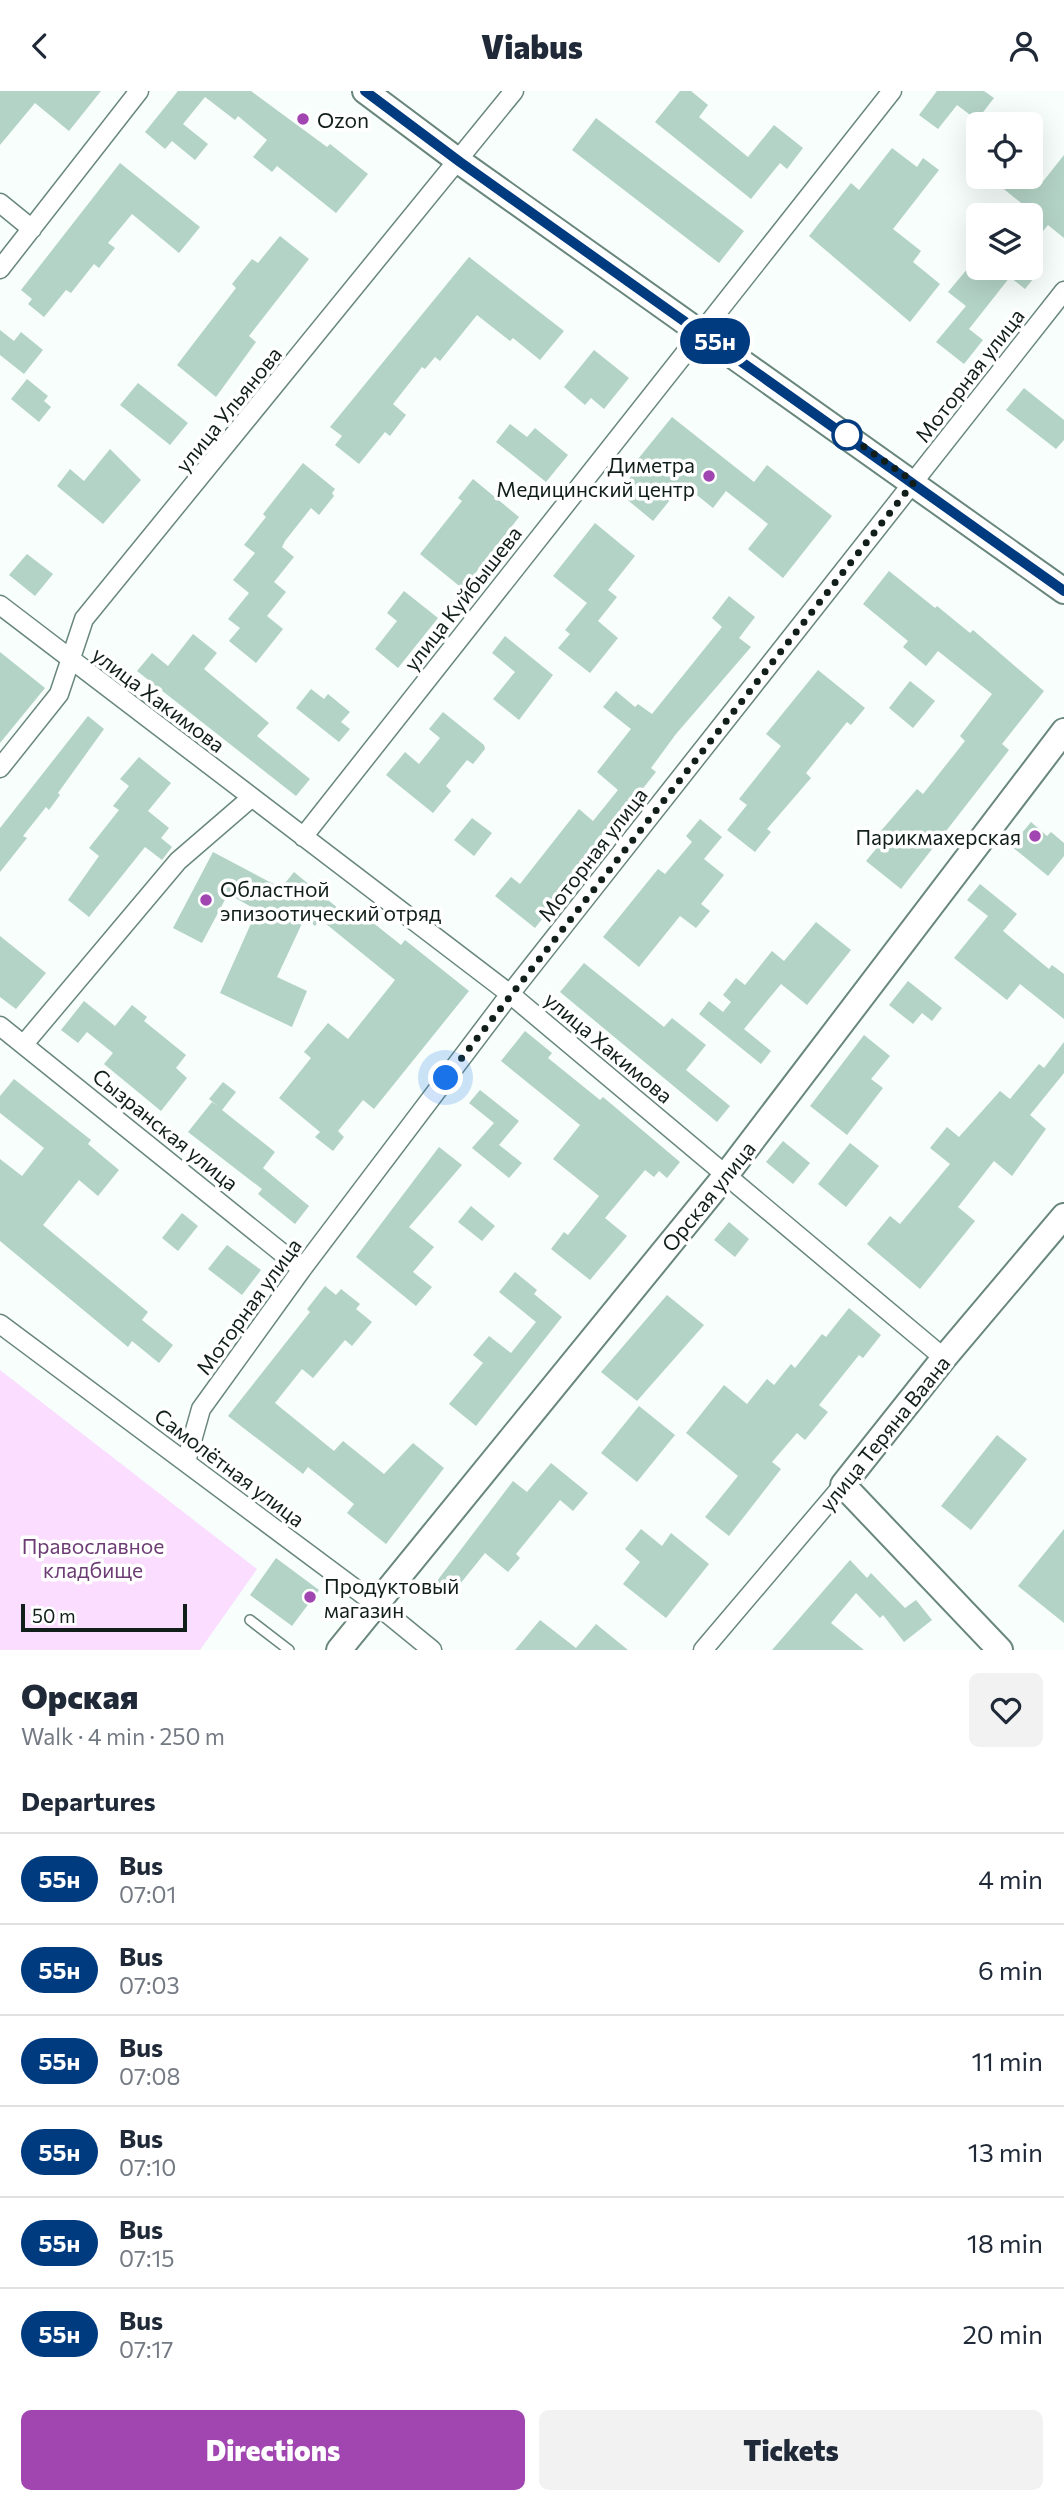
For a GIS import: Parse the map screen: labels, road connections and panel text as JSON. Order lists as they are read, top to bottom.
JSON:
{
  "streets": {
    "street": [
      "Моторная улица",
      "улица Ульянова",
      "улица Куйбышева",
      "улица Хакимова",
      "Сызранская улица",
      "Орская улица",
      "улица Теряна Ваана",
      "Самолётная улица"
    ]
  },
  "crossings": [
    ["Моторная улица", "улица Хакимова"],
    ["Моторная улица", "Сызранская улица"],
    ["Моторная улица", "Самолётная улица"],
    ["улица Ульянова", "улица Хакимова"],
    ["улица Куйбышева", "улица Хакимова"],
    ["улица Хакимова", "Орская улица"],
    ["улица Хакимова", "улица Теряна Ваана"],
    ["Орская улица", "Самолётная улица"]
  ],
  "parks": ["Православное кладбище"],
  "places": [
    "Ozon",
    "Диметра Медицинский центр",
    "Парикмахерская",
    "Областной эпизоотический отряд",
    "Продуктовый магазин"
  ],
  "lines": ["bus line 55н"],
  "scale_bar": "50 m",
  "page": {
    "header": "Viabus",
    "on_map": "55н",
    "scale": "50 m",
    "heading": [
      ["Орская", "Walk · 4 min · 250 m"],
      "Departures"
    ],
    "list": [
      {
        "mark": "55н",
        "name": "Bus",
        "note": "07:01",
        "value": "4 min"
      },
      {
        "mark": "55н",
        "name": "Bus",
        "note": "07:03",
        "value": "6 min"
      },
      {
        "mark": "55н",
        "name": "Bus",
        "note": "07:08",
        "value": "11 min"
      },
      {
        "mark": "55н",
        "name": "Bus",
        "note": "07:10",
        "value": "13 min"
      },
      {
        "mark": "55н",
        "name": "Bus",
        "note": "07:15",
        "value": "18 min"
      },
      {
        "mark": "55н",
        "name": "Bus",
        "note": "07:17",
        "value": "20 min"
      }
    ],
    "buttons": ["Directions", "Tickets"]
  }
}
